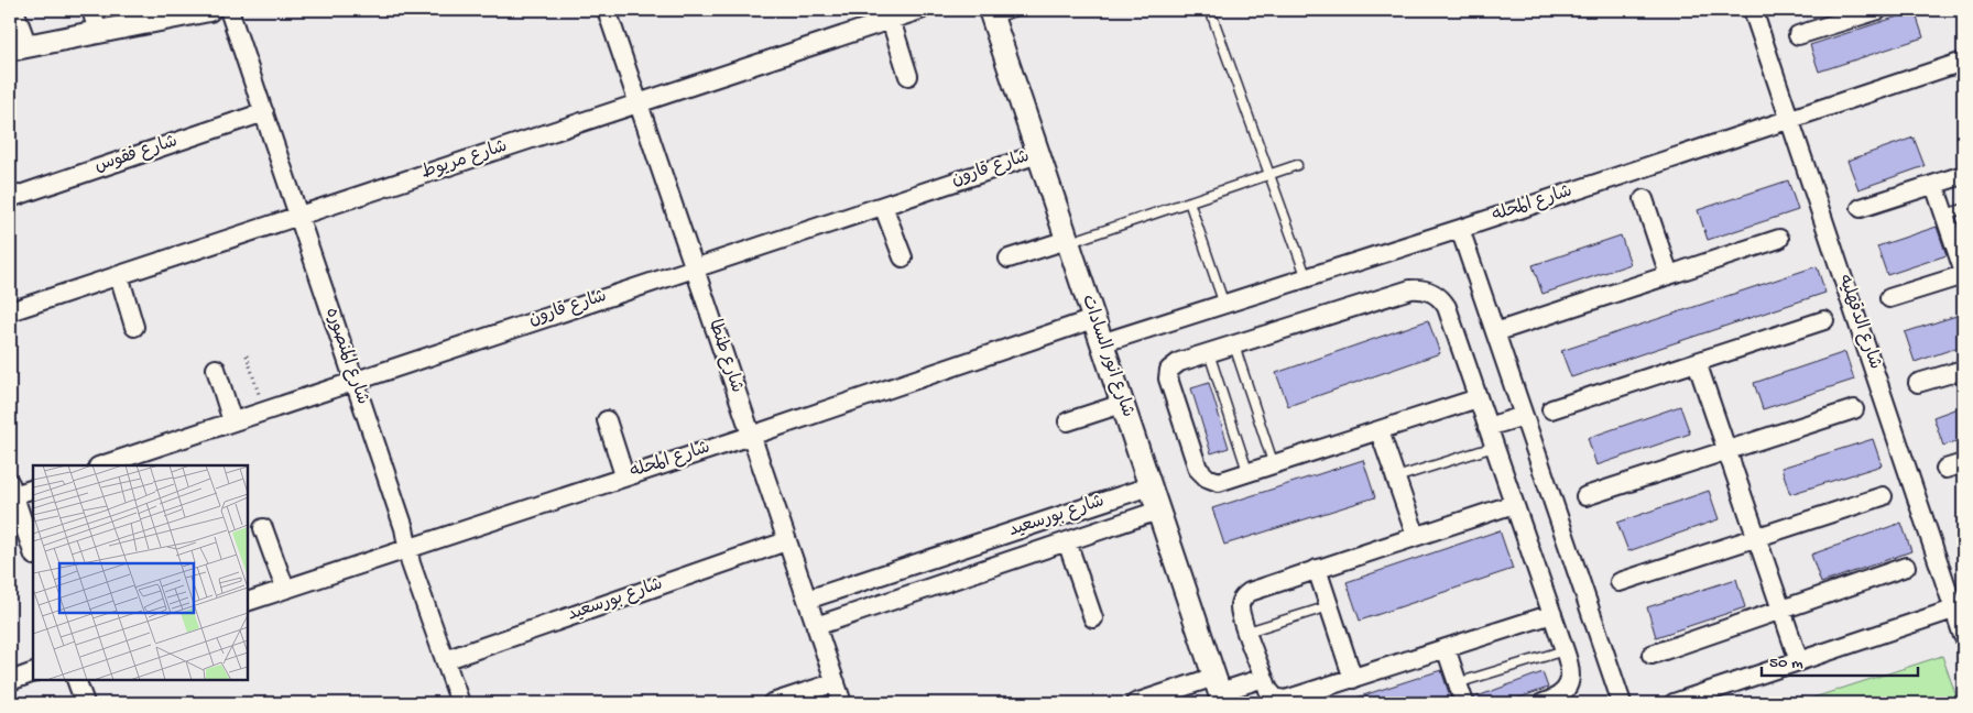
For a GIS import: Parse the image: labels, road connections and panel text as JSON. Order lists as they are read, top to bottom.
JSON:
{
  "streets": {
    "street": [
      "شارع فقوس",
      "شارع مريوط",
      "شارع قارون",
      "شارع المحله",
      "شارع الدقهليه",
      "شارع المنصوره",
      "شارع طنطا",
      "شارع انور السادات",
      "شارع بورسعيد"
    ]
  },
  "crossings": [
    ["شارع فقوس", "شارع المنصوره"],
    ["شارع مريوط", "شارع المنصوره"],
    ["شارع مريوط", "شارع طنطا"],
    ["شارع قارون", "شارع المنصوره"],
    ["شارع قارون", "شارع طنطا"],
    ["شارع قارون", "شارع انور السادات"],
    ["شارع المحله", "شارع الدقهليه"],
    ["شارع المحله", "شارع المنصوره"],
    ["شارع المحله", "شارع طنطا"],
    ["شارع المحله", "شارع انور السادات"],
    ["شارع المنصوره", "شارع بورسعيد"],
    ["شارع طنطا", "شارع بورسعيد"],
    ["شارع انور السادات", "شارع بورسعيد"]
  ],
  "scale_bar": "50 m"
}
